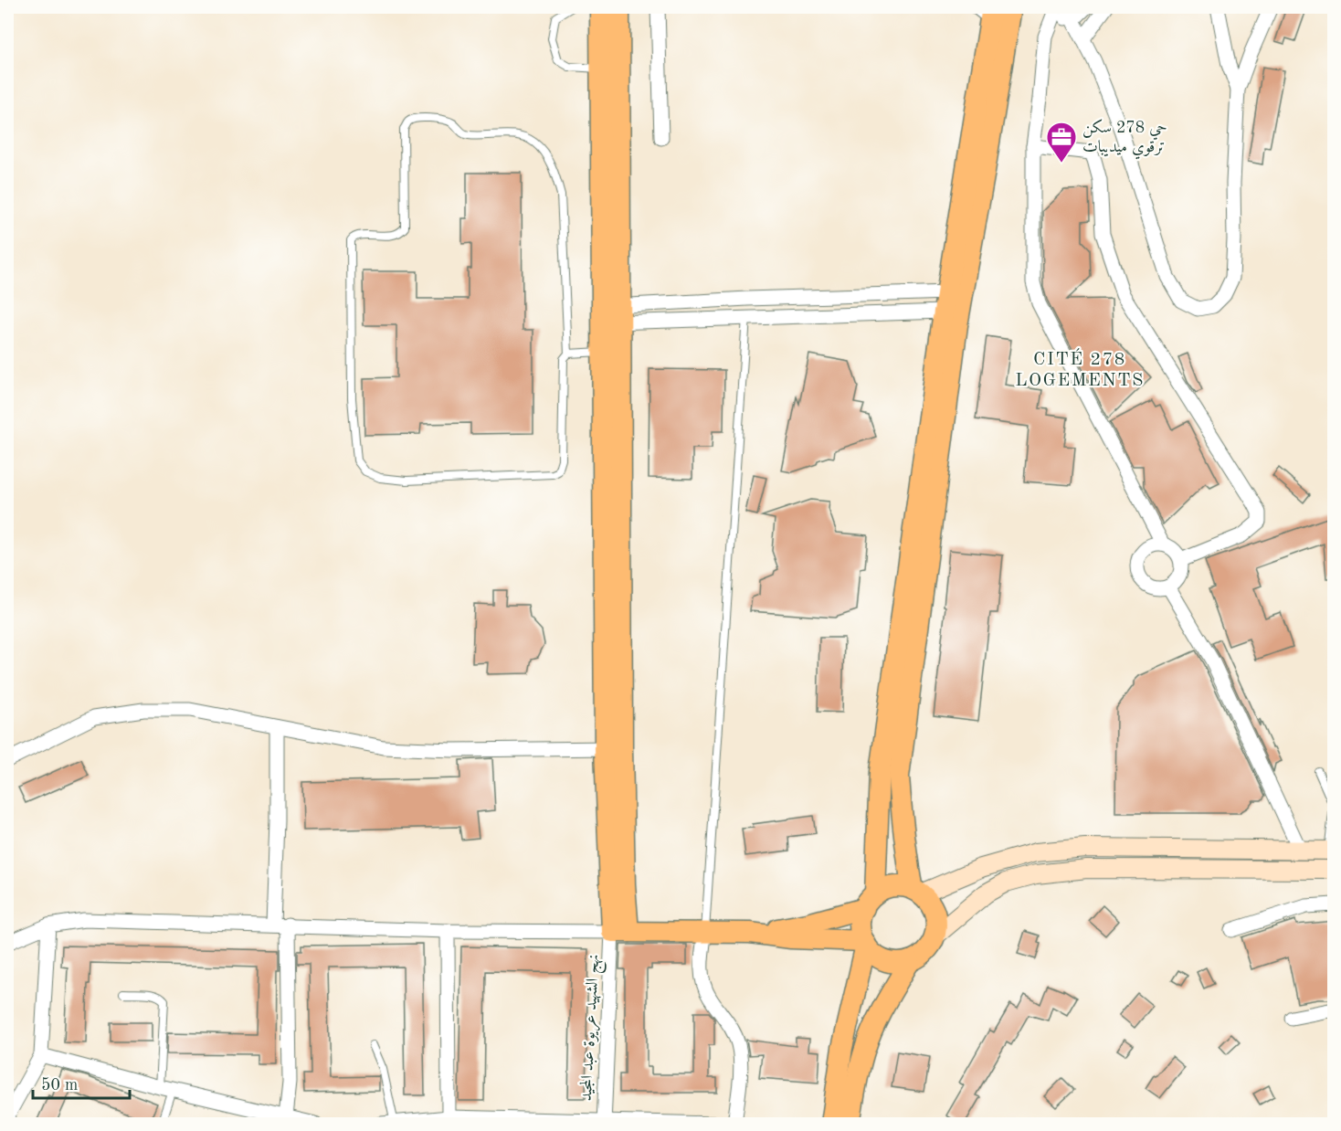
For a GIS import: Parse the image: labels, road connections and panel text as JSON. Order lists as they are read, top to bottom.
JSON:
{
  "streets": {
    "street": ["نهج الشهيد عريوة عبد المجيد"]
  },
  "districts": ["CITÉ 278 LOGEMENTS"],
  "places": {
    "office": ["حي 278 سكن ترقوي ميديبات"]
  },
  "scale_bar": "50 m"
}
